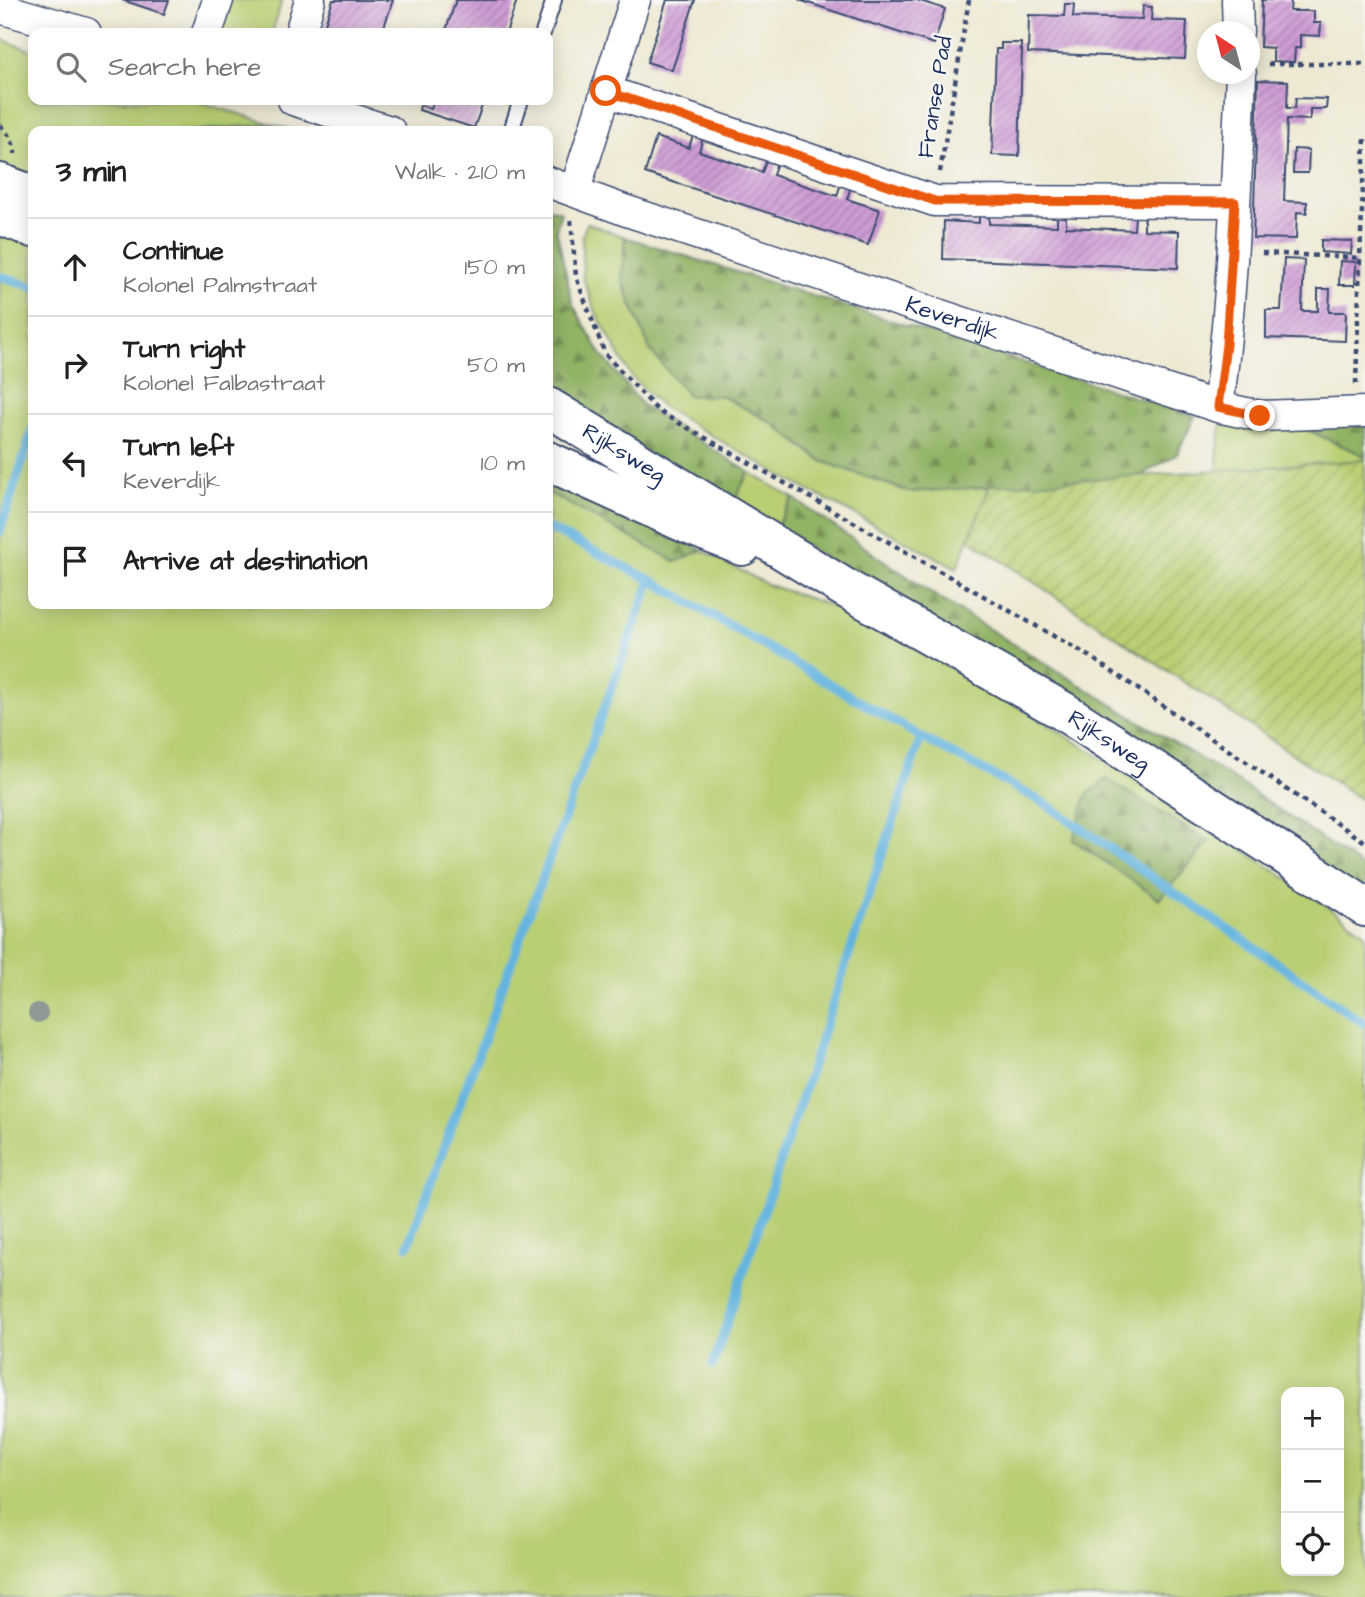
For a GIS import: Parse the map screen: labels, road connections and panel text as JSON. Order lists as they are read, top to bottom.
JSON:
{
  "streets": {
    "main road": ["Rijksweg"],
    "street": ["Keverdijk"],
    "path": ["Franse Pad"]
  },
  "north": "top left",
  "page": {
    "search": "Search here",
    "heading": ["3 min", "Walk · 210 m"],
    "list": [
      ["Continue", "Kolonel Palmstraat", "150 m"],
      ["Turn right", "Kolonel Falbastraat", "50 m"],
      ["Turn left", "Keverdijk", "10 m"],
      "Arrive at destination"
    ],
    "map_buttons": ["+", "−"]
  }
}
